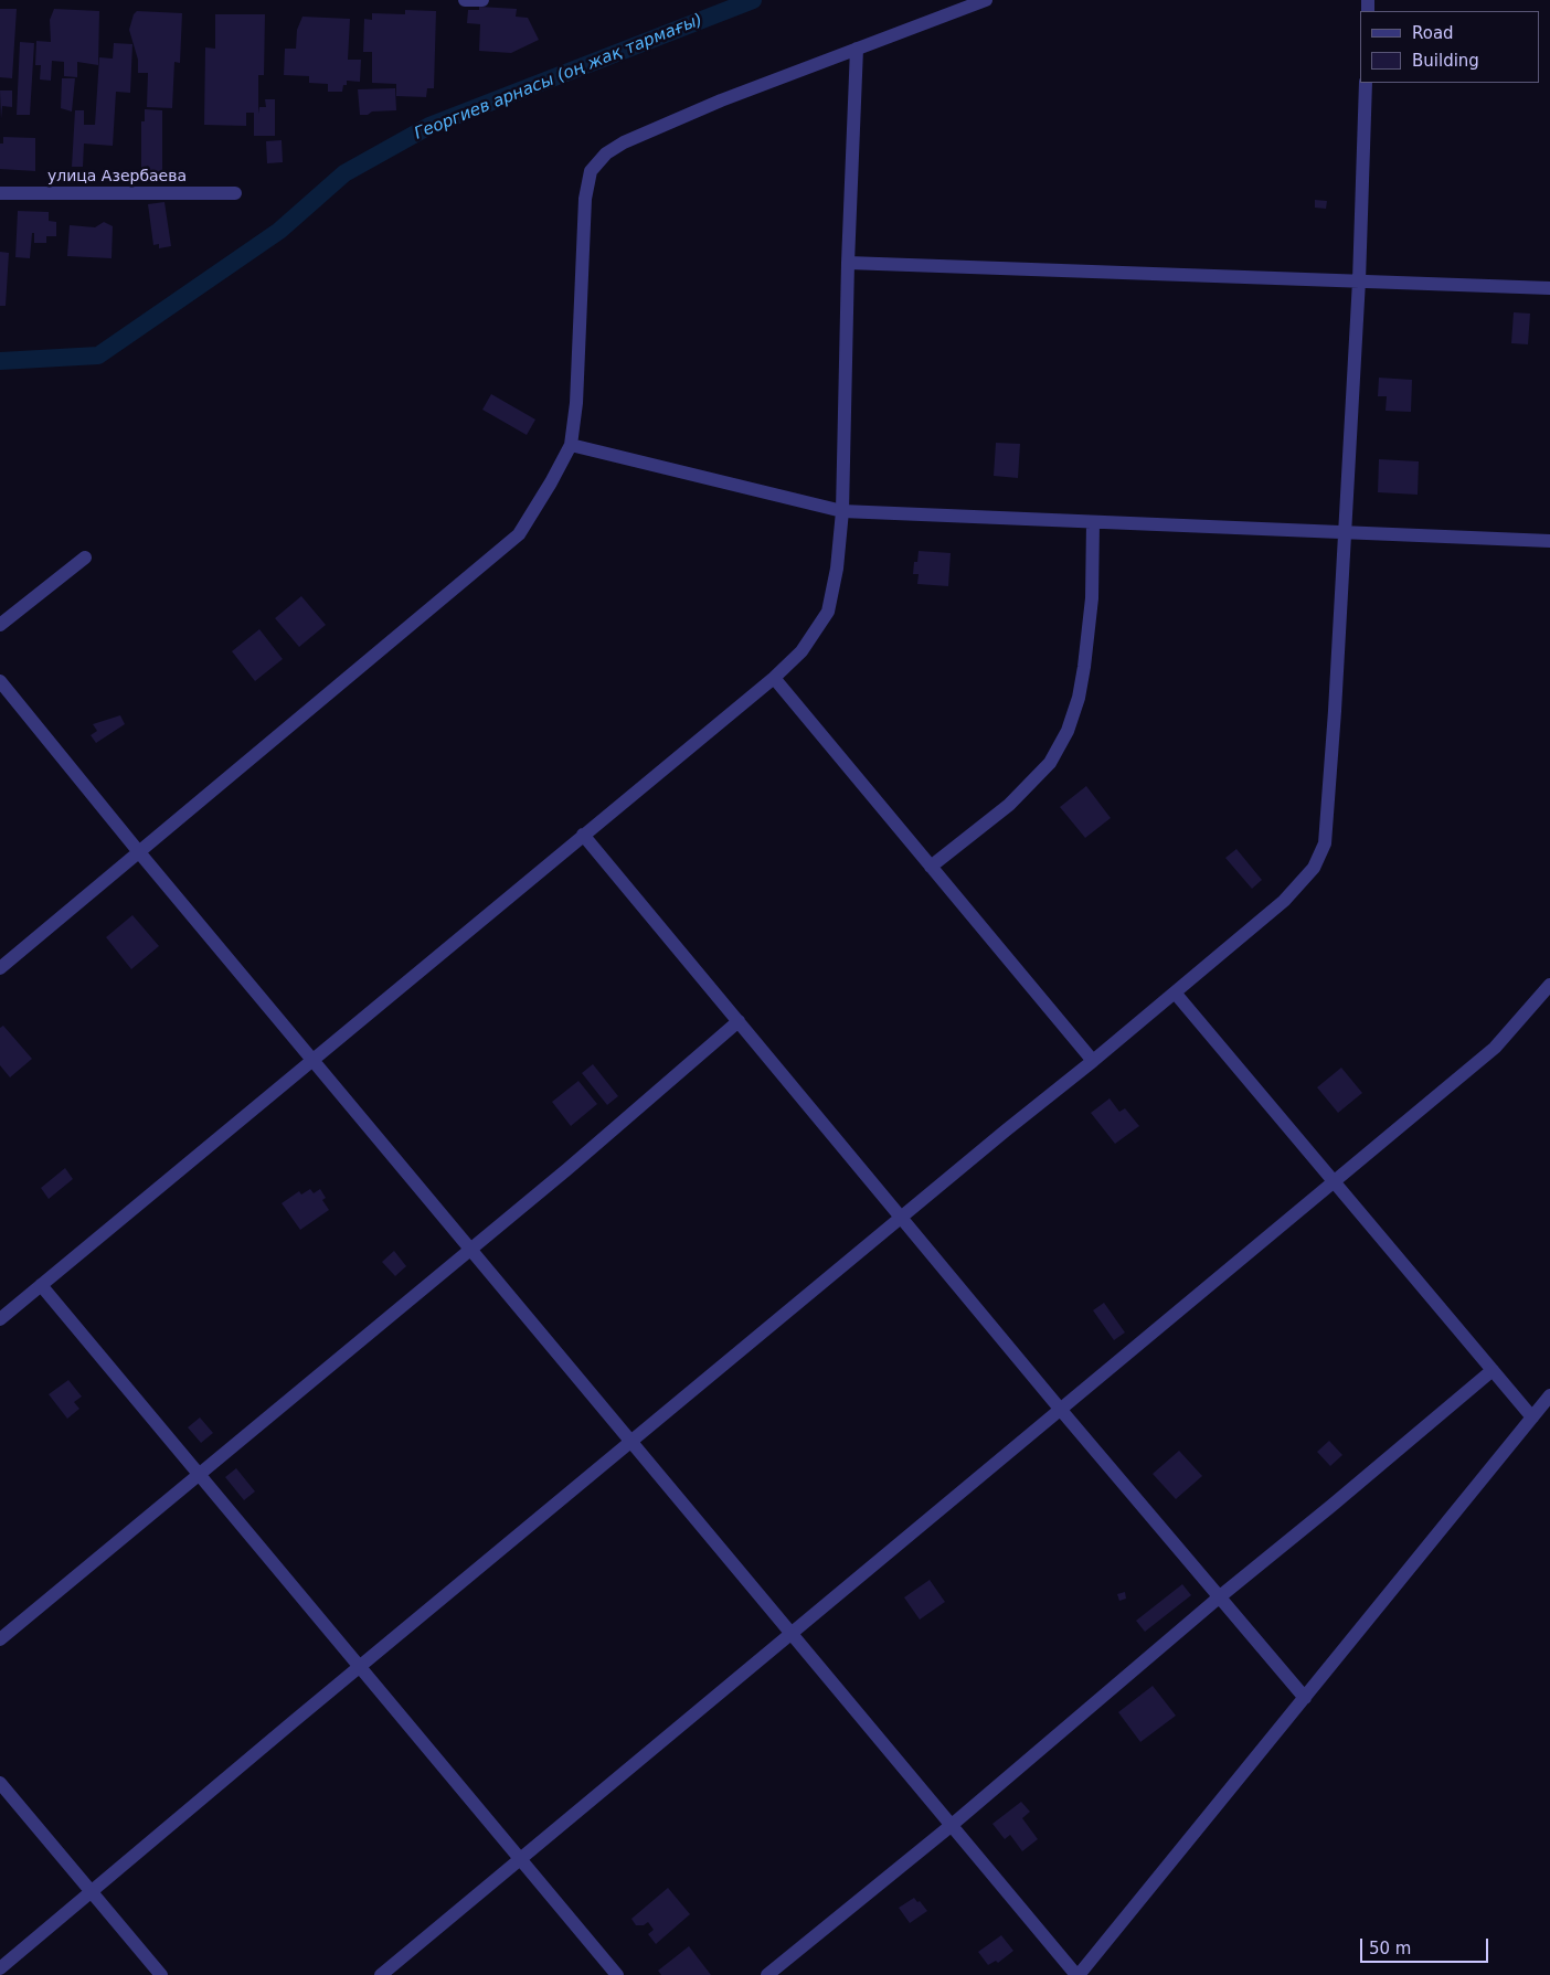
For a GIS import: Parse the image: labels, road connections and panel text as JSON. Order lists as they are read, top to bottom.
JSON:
{
  "streets": {
    "street": ["улица Азербаева"]
  },
  "water": ["Георгиев арнасы (оң жақ тармағы)"],
  "legend": ["Road", "Building"],
  "scale_bar": "50 m"
}
